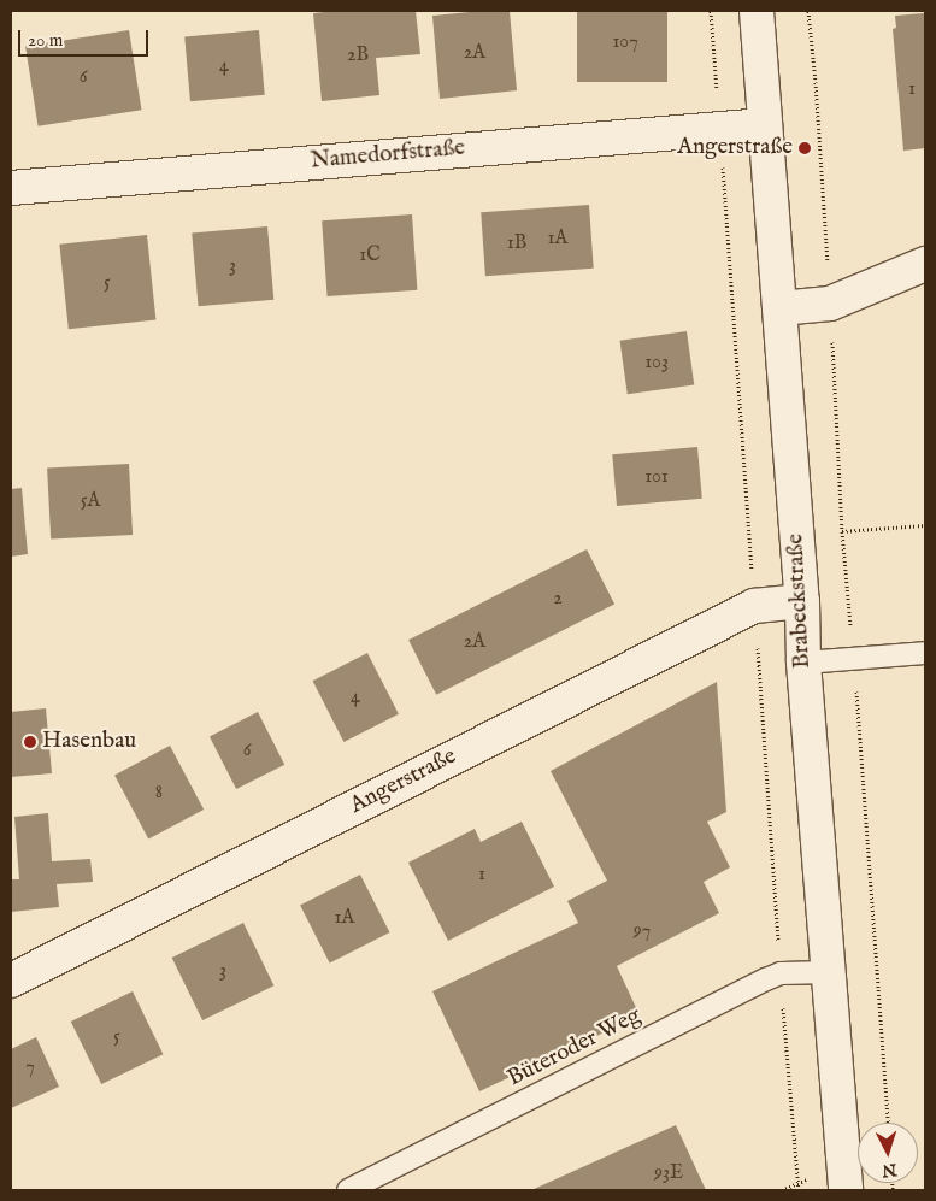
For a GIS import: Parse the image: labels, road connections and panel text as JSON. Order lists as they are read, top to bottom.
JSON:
{
  "streets": {
    "street": ["Namedorfstraße", "Brabeckstraße", "Angerstraße"],
    "lane": ["Büteroder Weg"]
  },
  "crossings": [
    ["Namedorfstraße", "Brabeckstraße"],
    ["Brabeckstraße", "Angerstraße"],
    ["Brabeckstraße", "Büteroder Weg"]
  ],
  "places": ["Angerstraße", "Hasenbau"],
  "house_numbers": [
    "107",
    "2A",
    "2B",
    "4",
    "6",
    "1",
    "1A",
    "1B",
    "1C",
    "3",
    "5",
    "103",
    "101",
    "5A",
    "2",
    "2A",
    "4",
    "6",
    "8",
    "1",
    "1A",
    "97",
    "3",
    "5",
    "7",
    "93E"
  ],
  "scale_bar": "20 m",
  "north": "bottom"
}
